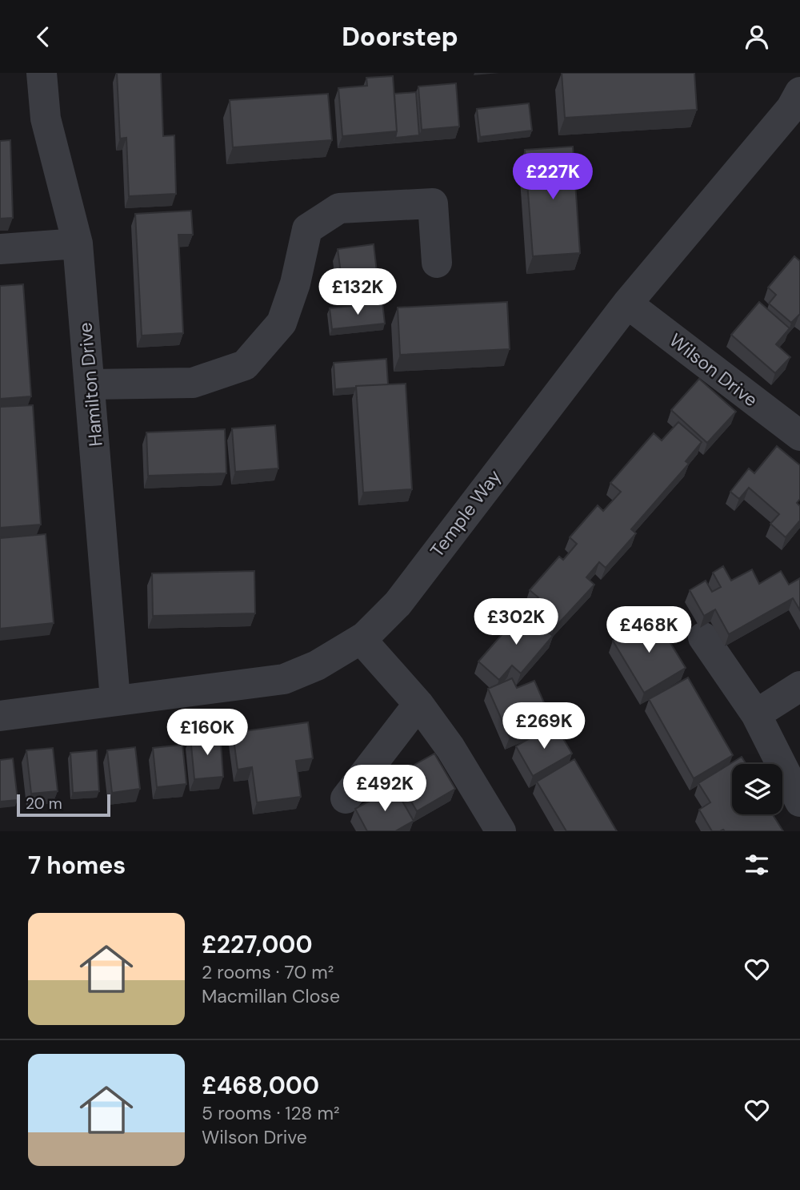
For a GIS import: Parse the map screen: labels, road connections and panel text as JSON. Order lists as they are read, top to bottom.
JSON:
{
  "streets": {
    "street": ["Wilson Drive", "Hamilton Drive", "Temple Way"]
  },
  "crossings": [
    ["Wilson Drive", "Temple Way"],
    ["Hamilton Drive", "Temple Way"]
  ],
  "scale_bar": "20 m",
  "page": {
    "header": "Doorstep",
    "price": [
      "£227K",
      "£132K",
      "£302K",
      "£468K",
      "£269K",
      "£160K",
      "£492K"
    ],
    "scale": "20 m",
    "heading": "7 homes",
    "list": [
      {
        "name": "£227,000",
        "note": "2 rooms · 70 m² · Macmillan Close"
      },
      {
        "name": "£468,000",
        "note": "5 rooms · 128 m² · Wilson Drive"
      }
    ]
  }
}
